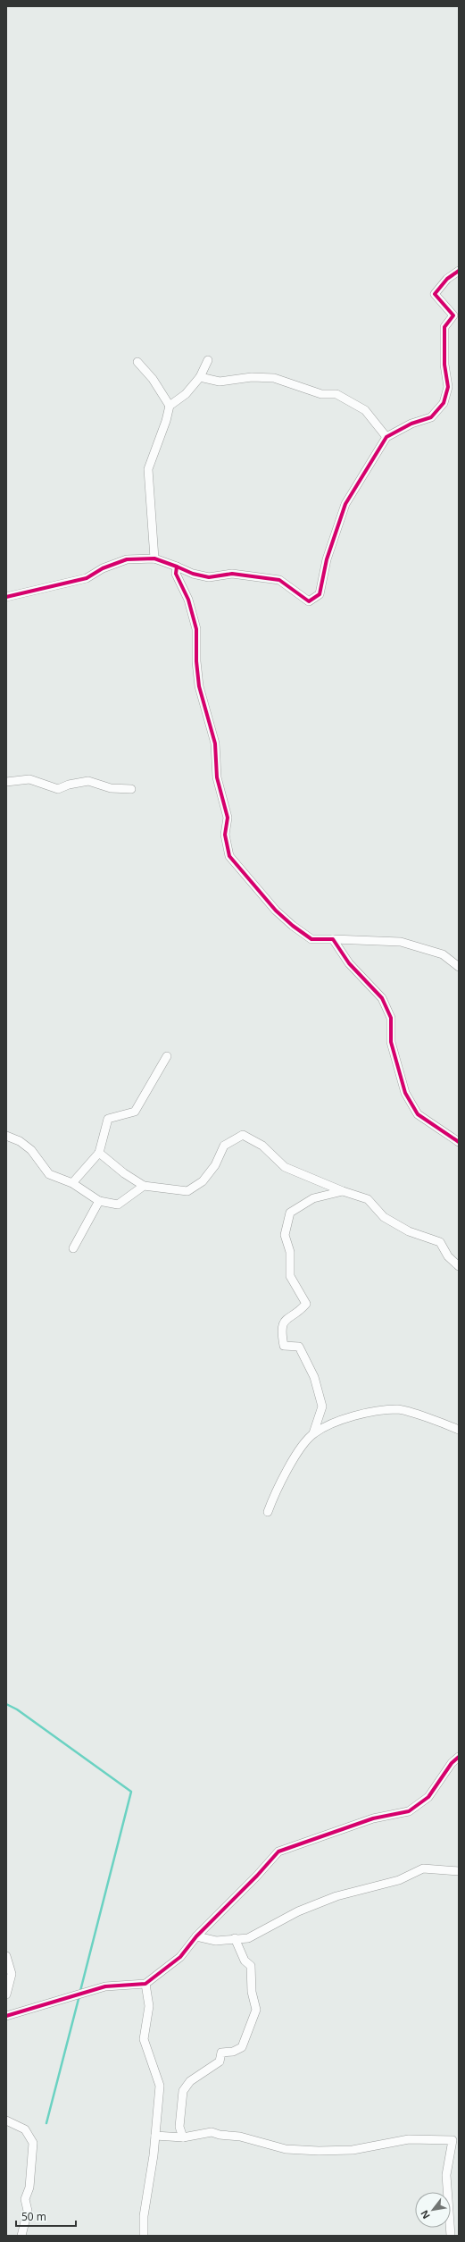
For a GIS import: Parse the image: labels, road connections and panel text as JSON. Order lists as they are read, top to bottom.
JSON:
{
  "scale_bar": "50 m",
  "north": "bottom left"
}
